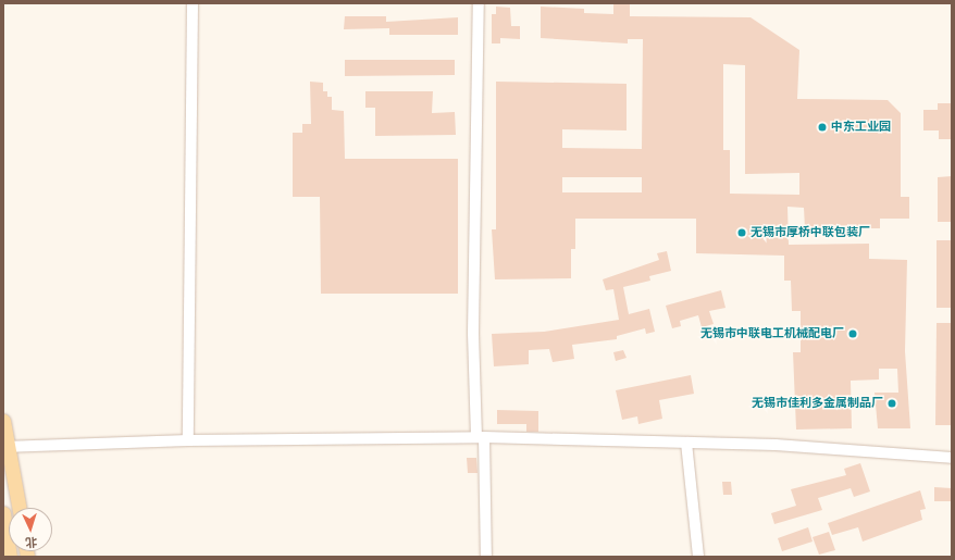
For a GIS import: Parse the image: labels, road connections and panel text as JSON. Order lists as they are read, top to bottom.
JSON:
{
  "places": [
    "中东工业园",
    "无锡市厚桥中联包装厂",
    "无锡市中联电工机械配电厂",
    "无锡市佳利多金属制品厂"
  ],
  "north": "bottom"
}
